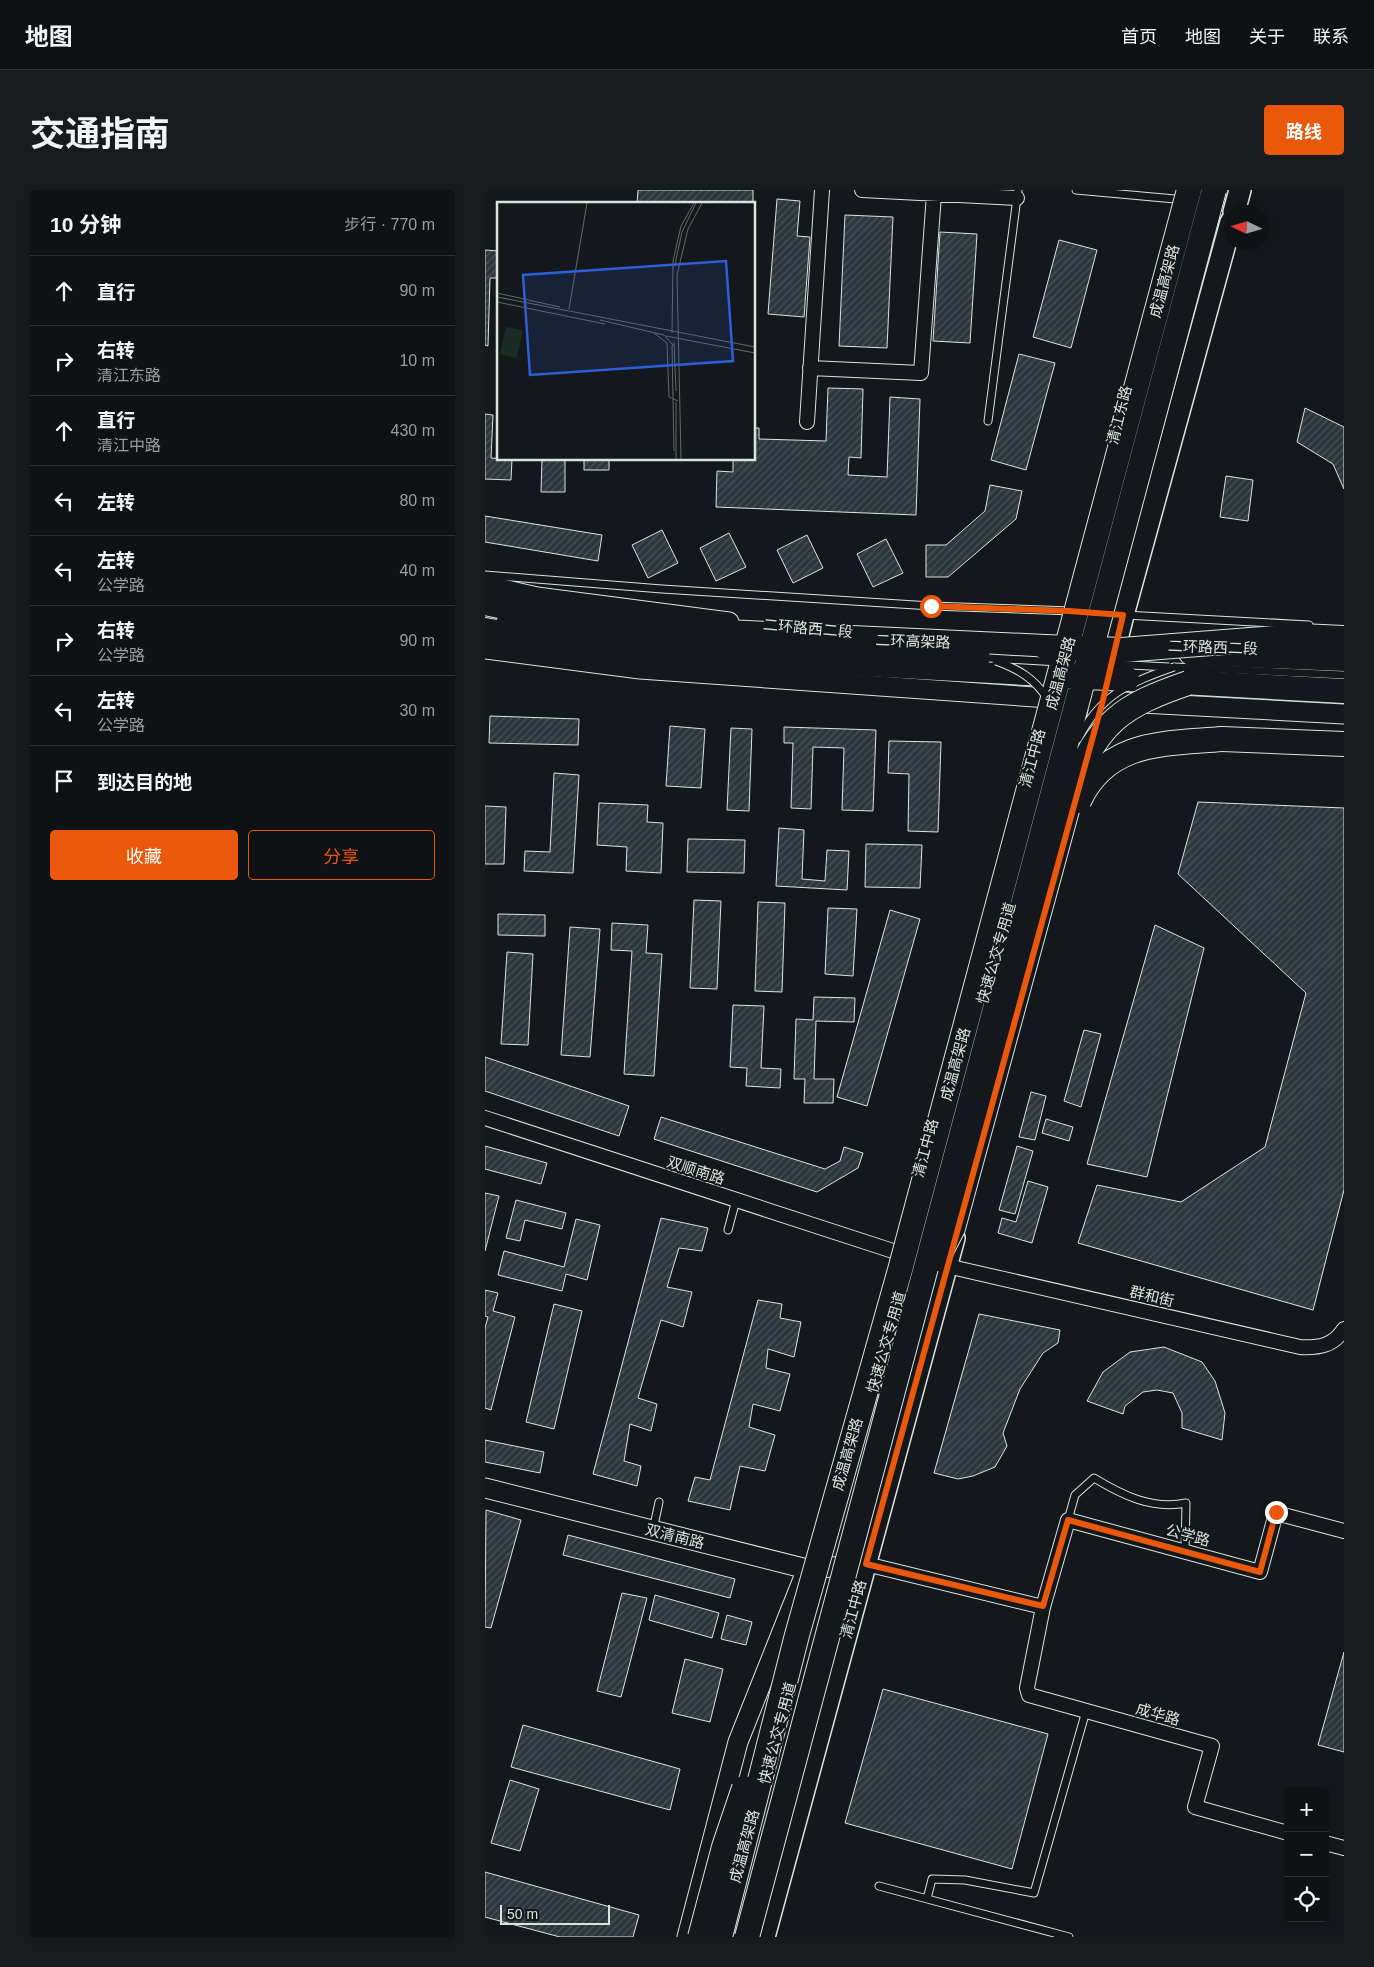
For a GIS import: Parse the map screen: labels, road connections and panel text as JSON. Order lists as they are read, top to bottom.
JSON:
{
  "streets": {
    "highway": ["成温高架路", "二环高架路"],
    "main road": [
      "清江东路",
      "二环路西二段",
      "清江中路",
      "双清南路"
    ],
    "street": [
      "双顺南路",
      "群和街",
      "公学路",
      "成华路"
    ],
    "lane": ["快速公交专用道"]
  },
  "crossings": [
    ["成温高架路", "清江东路"],
    ["清江东路", "二环路西二段"],
    ["清江东路", "清江中路"],
    ["二环路西二段", "二环高架路"],
    ["二环路西二段", "清江中路"],
    ["二环高架路", "清江中路"],
    ["二环高架路", "快速公交专用道"],
    ["清江中路", "双顺南路"],
    ["清江中路", "群和街"],
    ["清江中路", "双清南路"]
  ],
  "scale_bar": "50 m",
  "north": "left",
  "page": {
    "header": "地图",
    "nav": [
      "首页",
      "地图",
      "关于",
      "联系"
    ],
    "title": "交通指南",
    "buttons": [
      "路线",
      ["收藏", "分享"]
    ],
    "heading": ["10 分钟", "步行 · 770 m"],
    "list": [
      ["直行", "90 m"],
      ["右转", "清江东路", "10 m"],
      ["直行", "清江中路", "430 m"],
      ["左转", "80 m"],
      ["左转", "公学路", "40 m"],
      ["右转", "公学路", "90 m"],
      ["左转", "公学路", "30 m"],
      "到达目的地"
    ],
    "map_buttons": ["+", "−"],
    "scale": "50 m"
  }
}
